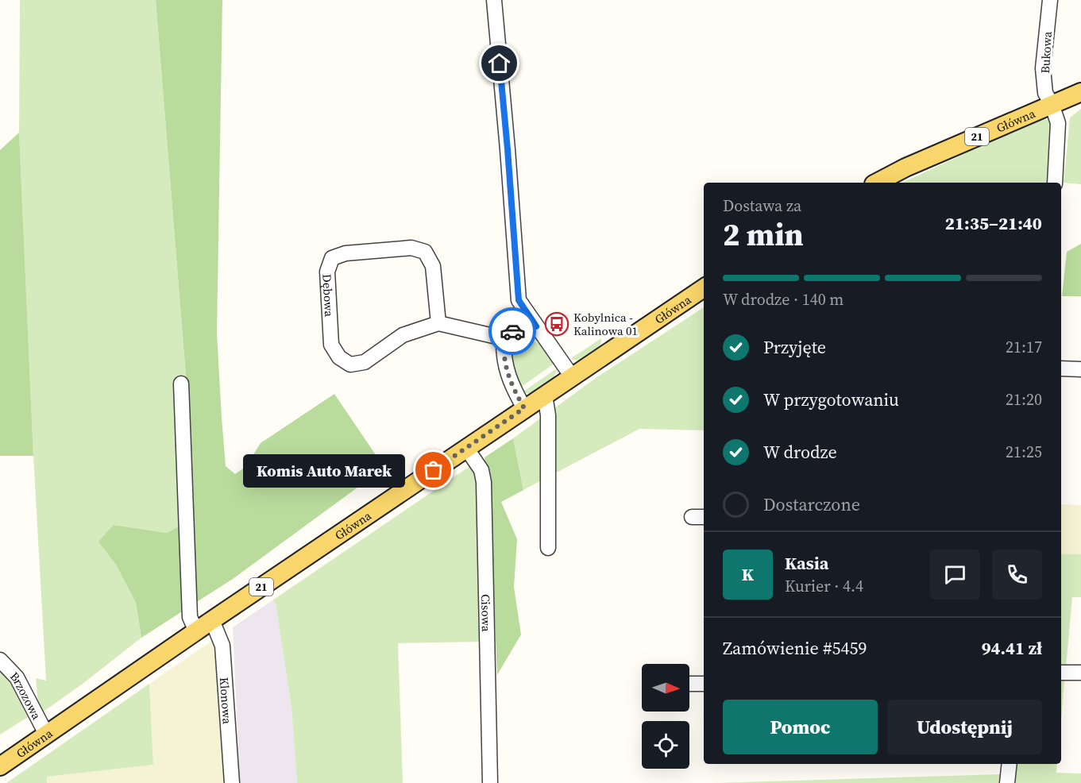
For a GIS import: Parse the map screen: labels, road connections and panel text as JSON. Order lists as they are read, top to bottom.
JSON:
{
  "streets": {
    "main road": ["Główna", "21"],
    "street": [
      "Bukowa",
      "Dębowa",
      "Cisowa",
      "Brzozowa",
      "Klonowa"
    ]
  },
  "crossings": [
    ["Bukowa", "Główna"],
    ["Główna", "Cisowa"],
    ["Główna", "Brzozowa"],
    ["Główna", "Klonowa"]
  ],
  "places": {
    "bus stop": ["Kobylnica - Kalinowa 01"],
    "other": ["Komis Auto Marek"]
  },
  "north": "right",
  "page": {
    "heading": ["2 min", "Dostawa za", "21:35–21:40"],
    "panel": [
      "Kasia",
      "Kurier · 4.4",
      "Zamówienie #5459",
      "94.41 zł"
    ],
    "bar": "W drodze · 140 m",
    "list": [
      ["Przyjęte", "21:17"],
      ["W przygotowaniu", "21:20"],
      ["W drodze", "21:25"],
      "Dostarczone"
    ],
    "bubble": "Komis Auto Marek",
    "round": "K",
    "buttons": ["Pomoc", "Udostępnij"]
  }
}
